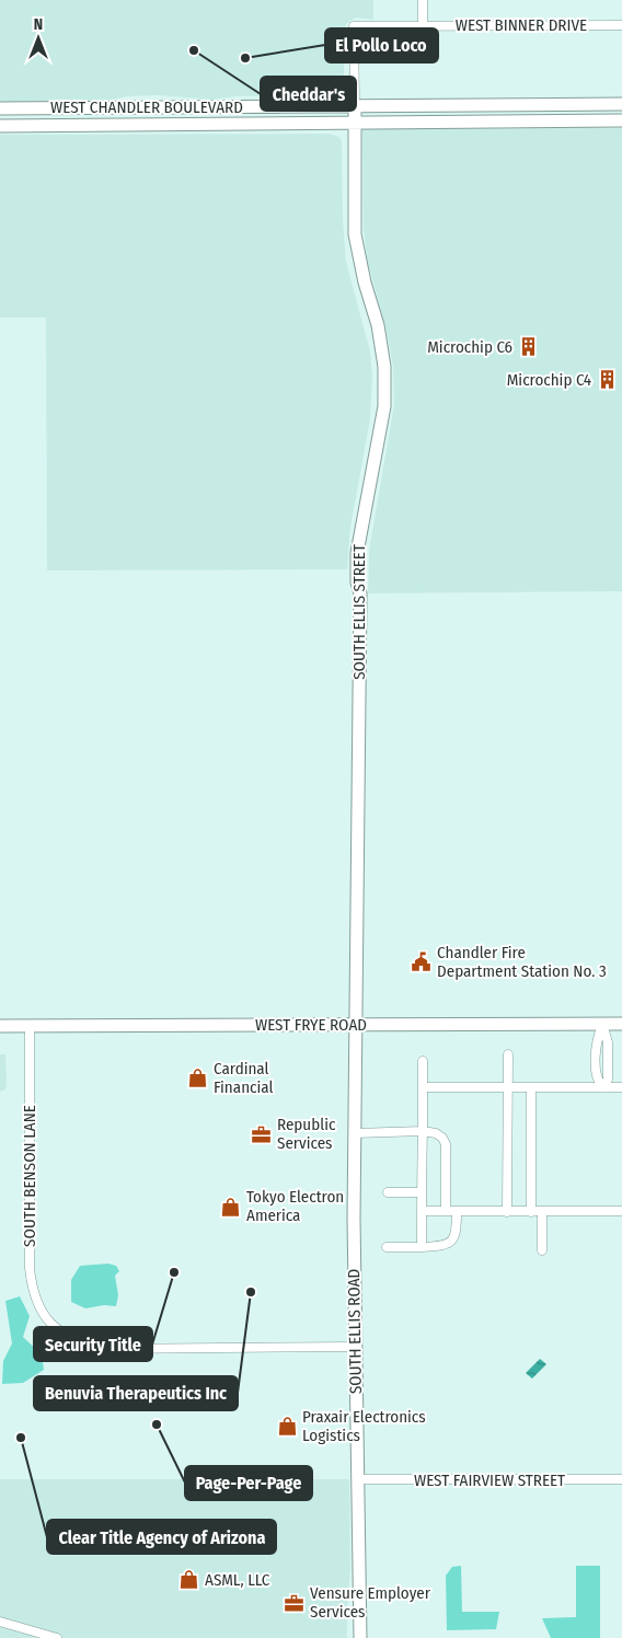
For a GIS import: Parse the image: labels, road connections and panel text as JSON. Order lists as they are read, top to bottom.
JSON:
{
  "streets": {
    "street": [
      "WEST BINNER DRIVE",
      "WEST CHANDLER BOULEVARD",
      "SOUTH ELLIS STREET",
      "WEST FRYE ROAD",
      "SOUTH BENSON LANE",
      "SOUTH ELLIS ROAD",
      "WEST FAIRVIEW STREET"
    ]
  },
  "crossings": [
    ["WEST BINNER DRIVE", "WEST CHANDLER BOULEVARD"],
    ["WEST BINNER DRIVE", "SOUTH ELLIS STREET"],
    ["WEST CHANDLER BOULEVARD", "SOUTH ELLIS STREET"],
    ["SOUTH ELLIS STREET", "WEST FRYE ROAD"],
    ["SOUTH ELLIS STREET", "SOUTH ELLIS ROAD"],
    ["WEST FRYE ROAD", "SOUTH BENSON LANE"],
    ["WEST FRYE ROAD", "SOUTH ELLIS ROAD"],
    ["SOUTH BENSON LANE", "SOUTH ELLIS ROAD"],
    ["SOUTH ELLIS ROAD", "WEST FAIRVIEW STREET"]
  ],
  "places": {
    "other": [
      "Cheddar's",
      "El Pollo Loco",
      "Security Title",
      "Benuvia Therapeutics Inc",
      "Page-Per-Page",
      "Clear Title Agency of Arizona"
    ],
    "building": ["Microchip C6", "Microchip C4"],
    "public building": ["Chandler Fire Department Station No. 3"],
    "shop": [
      "Cardinal Financial",
      "Tokyo Electron America",
      "Praxair Electronics Logistics",
      "ASML, LLC"
    ],
    "office": ["Republic Services", "Vensure Employer Services"]
  },
  "north": "top"
}
